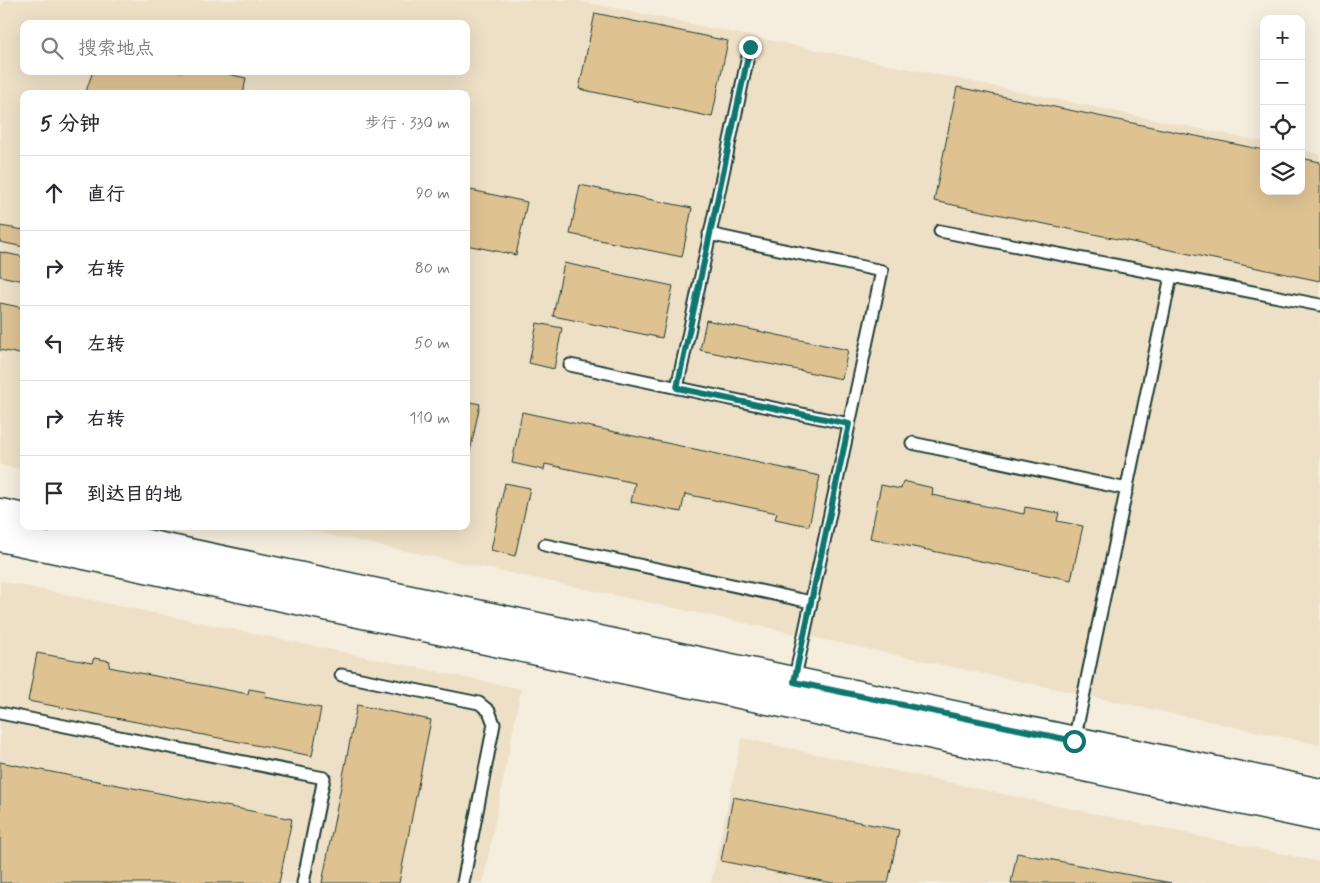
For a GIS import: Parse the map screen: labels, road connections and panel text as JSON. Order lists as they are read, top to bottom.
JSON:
{
  "page": {
    "map_buttons": ["+", "−"],
    "search": "搜索地点",
    "heading": ["5 分钟", "步行 · 330 m"],
    "list": [
      ["直行", "90 m"],
      ["右转", "80 m"],
      ["左转", "50 m"],
      ["右转", "110 m"],
      "到达目的地"
    ]
  }
}
